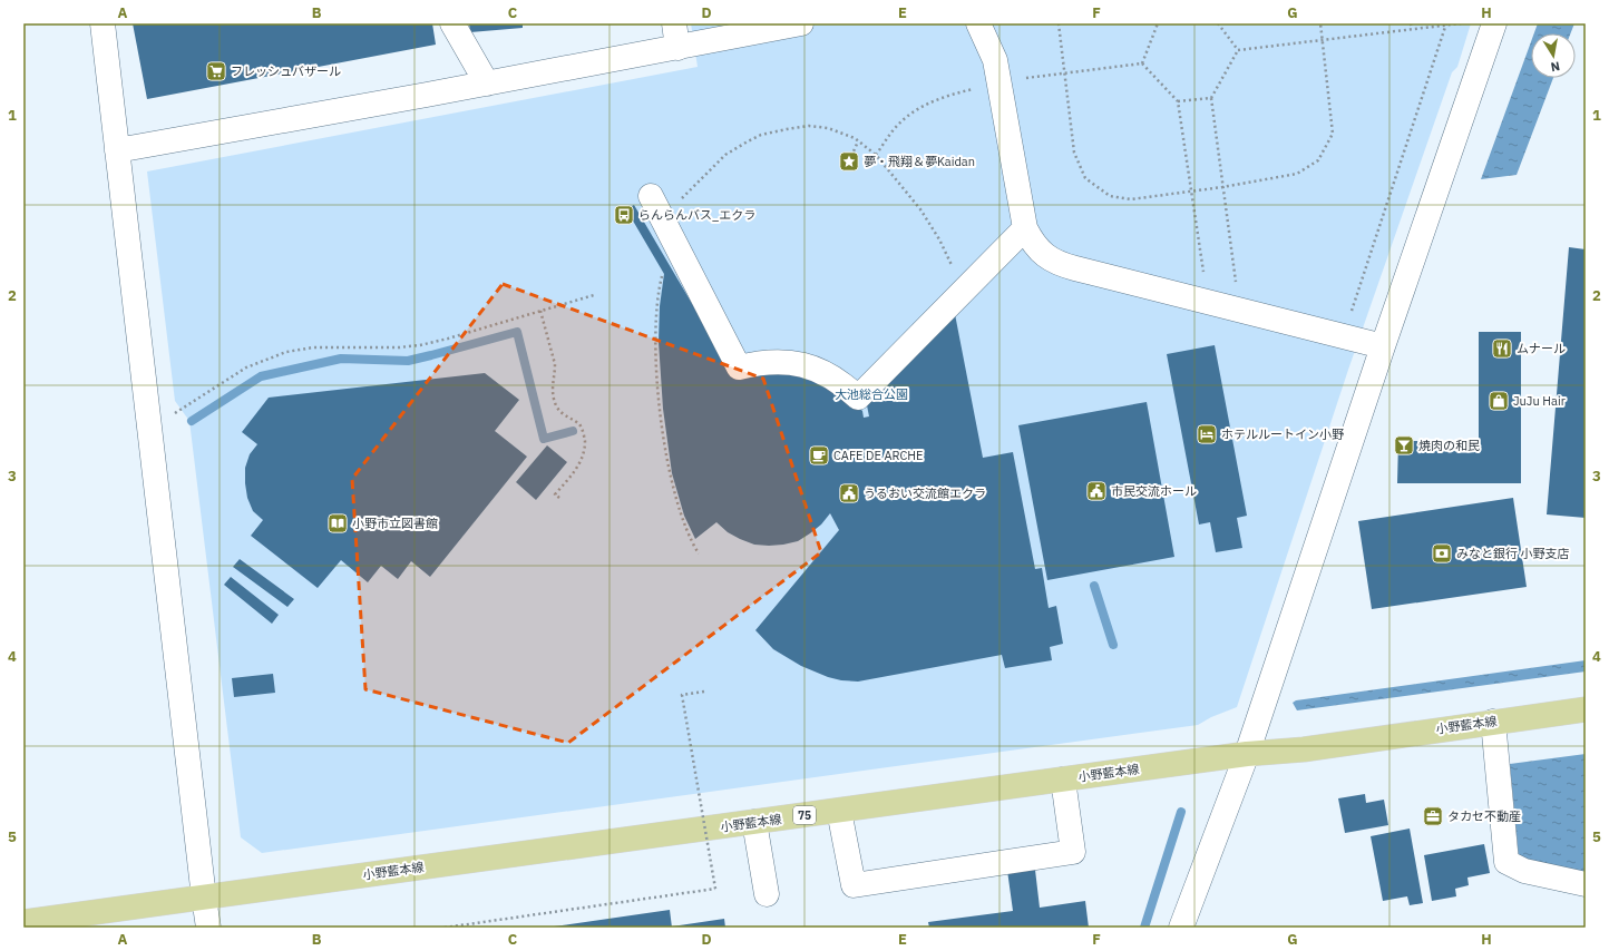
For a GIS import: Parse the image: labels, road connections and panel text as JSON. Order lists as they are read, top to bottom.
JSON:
{
  "streets": {
    "main road": ["小野藍本線", "75"]
  },
  "parks": ["大池総合公園"],
  "places": {
    "supermarket": ["フレッシュバザール"],
    "place": ["夢・飛翔＆夢Kaidan"],
    "bus stop": ["らんらんバス_エクラ"],
    "restaurant": ["ムナール"],
    "shop": ["JuJu Hair"],
    "hotel": ["ホテルルートイン小野"],
    "bar": ["焼肉の和民"],
    "cafe": ["CAFE DE ARCHE"],
    "public building": ["市民交流ホール", "うるおい交流館エクラ"],
    "library": ["小野市立図書館"],
    "bank": ["みなと銀行 小野支店"],
    "office": ["タカセ不動産"]
  },
  "north": "bottom",
  "grid": {
    "columns": [
      "A",
      "B",
      "C",
      "D",
      "E",
      "F",
      "G",
      "H"
    ],
    "rows": [
      "1",
      "2",
      "3",
      "4",
      "5"
    ]
  }
}
